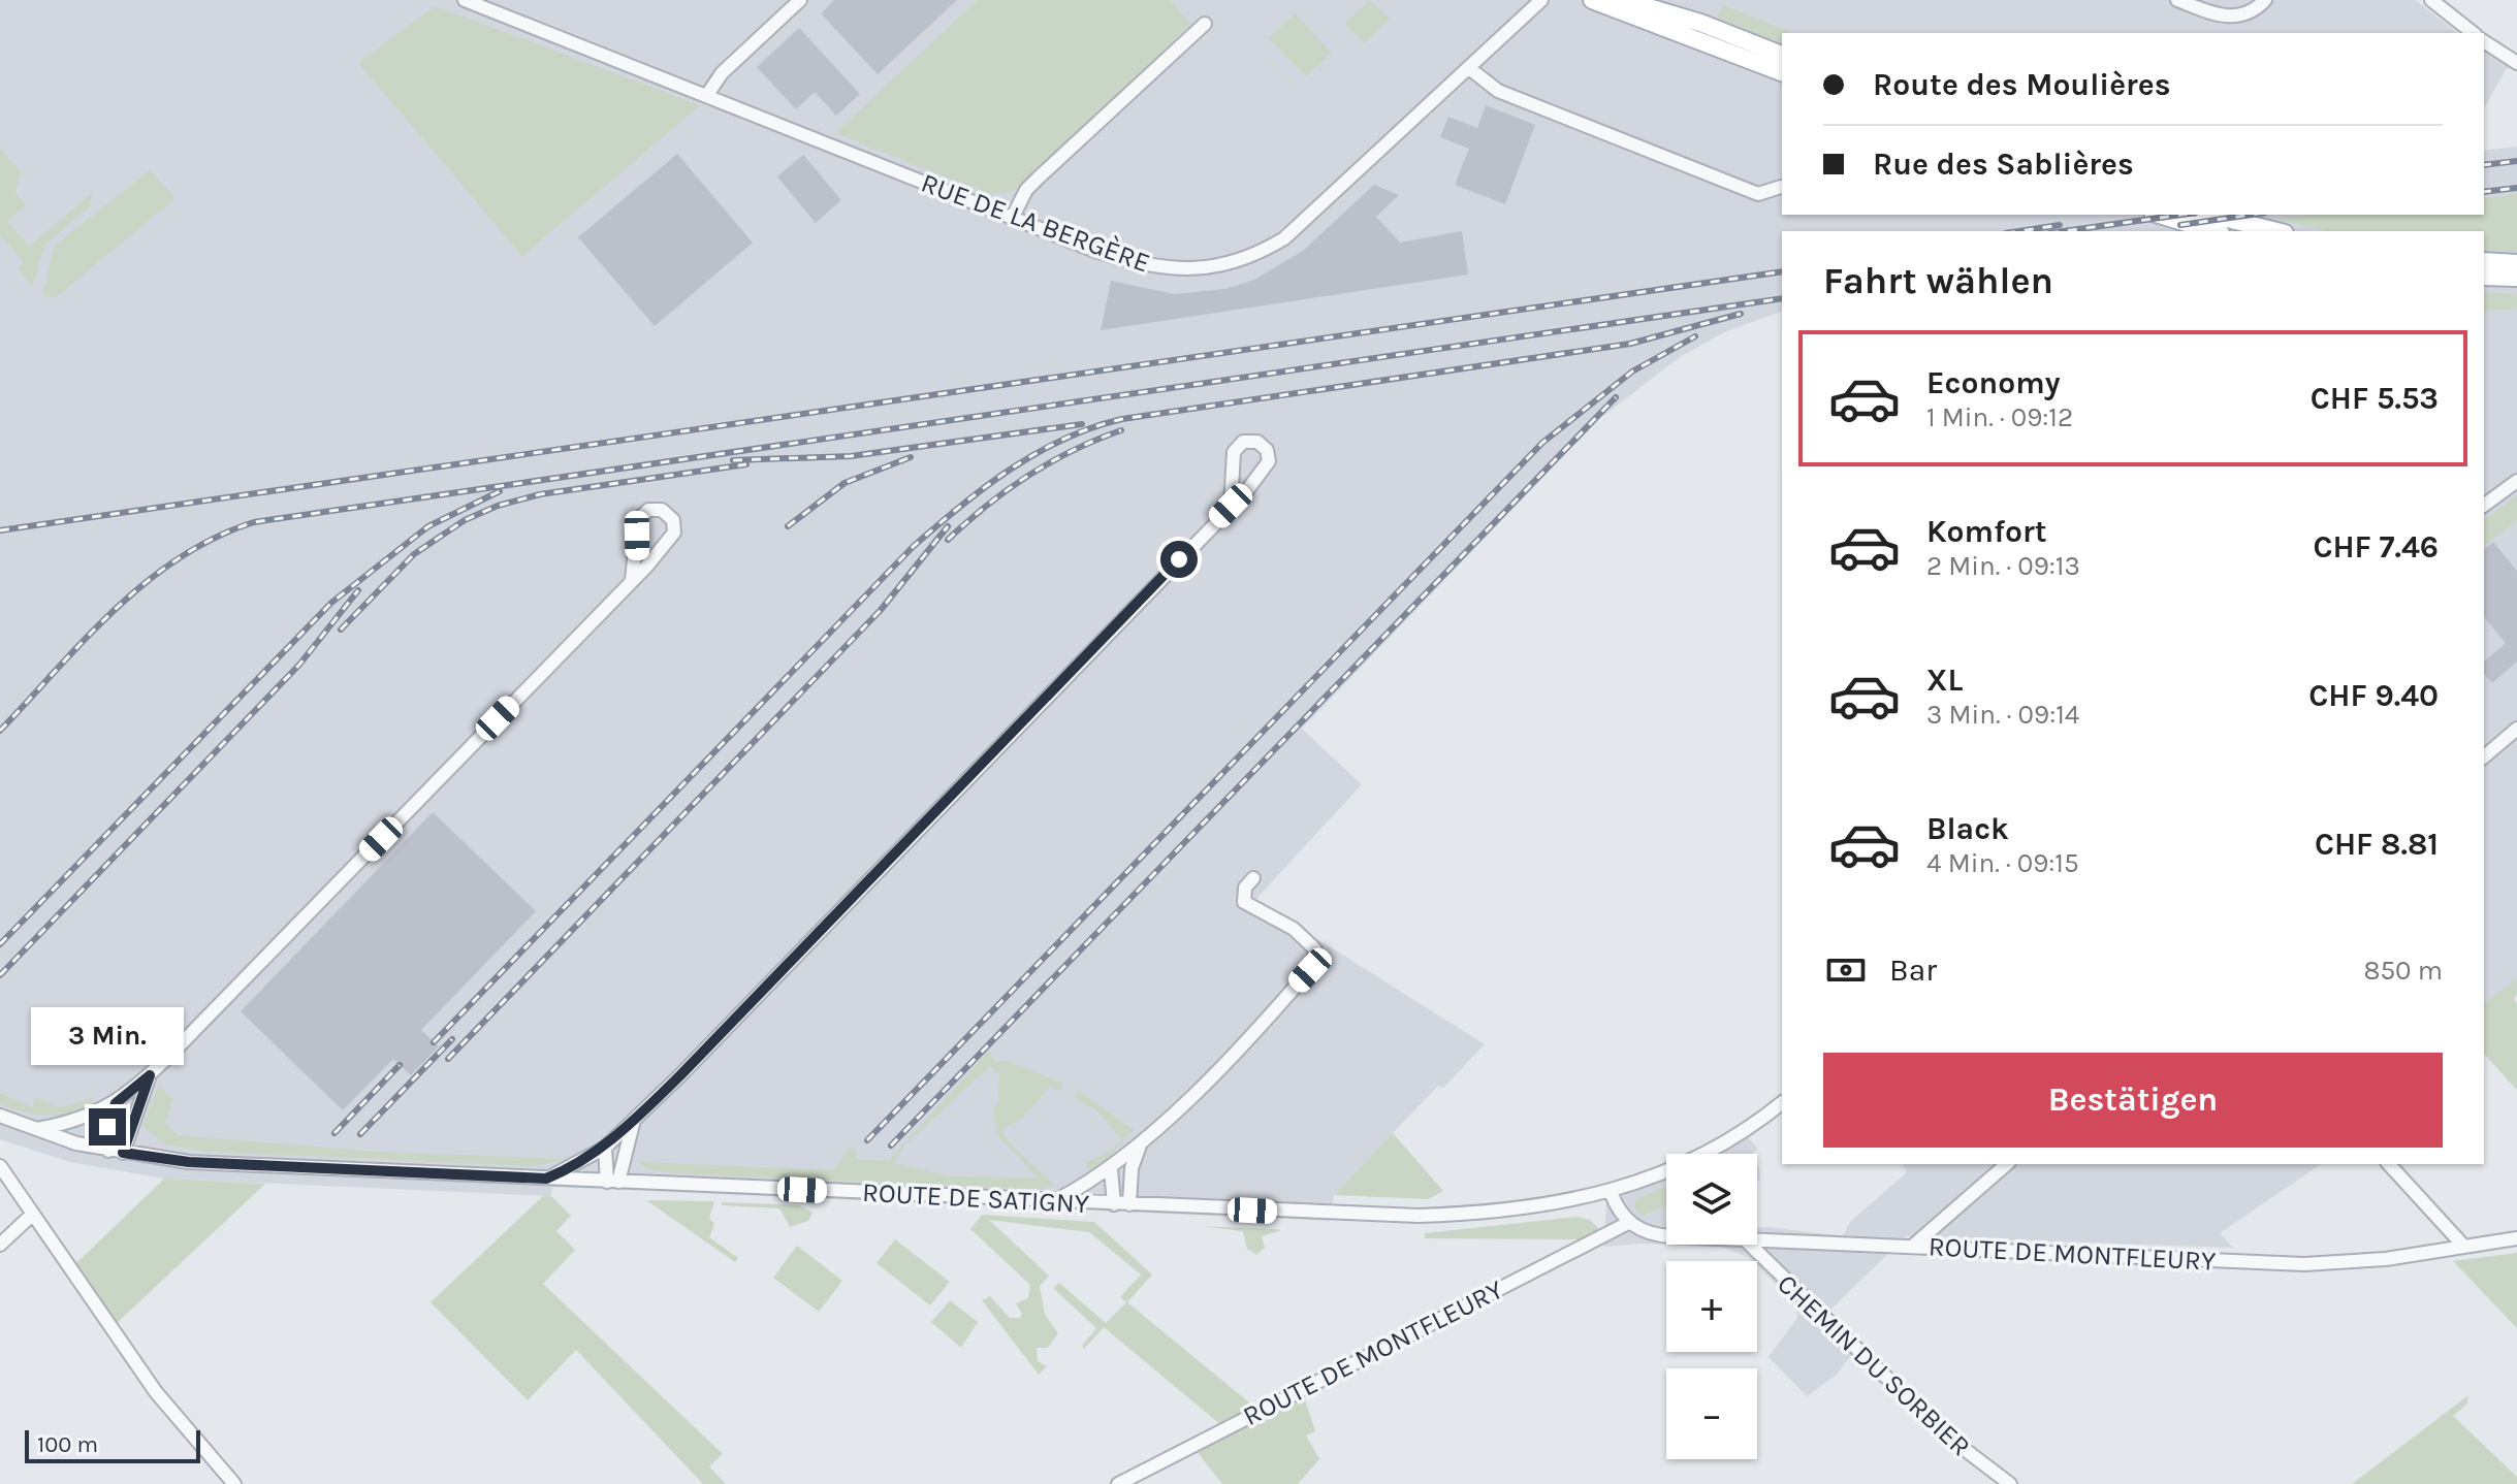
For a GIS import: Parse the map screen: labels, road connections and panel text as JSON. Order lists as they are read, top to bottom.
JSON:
{
  "streets": {
    "street": [
      "RUE DE LA BERGÈRE",
      "ROUTE DE SATIGNY",
      "ROUTE DE MONTFLEURY",
      "CHEMIN DU SORBIER"
    ]
  },
  "scale_bar": "100 m",
  "page": {
    "banner": ["Route des Moulières", "Rue des Sablières"],
    "heading": "Fahrt wählen",
    "list": [
      {
        "name": "Economy",
        "note": "1 Min. · 09:12",
        "value": "CHF 5.53"
      },
      {
        "name": "Komfort",
        "note": "2 Min. · 09:13",
        "value": "CHF 7.46"
      },
      {
        "name": "XL",
        "note": "3 Min. · 09:14",
        "value": "CHF 9.40"
      },
      {
        "name": "Black",
        "note": "4 Min. · 09:15",
        "value": "CHF 8.81"
      }
    ],
    "pay": ["Bar", "850 m"],
    "bubble": "3 Min.",
    "buttons": "Bestätigen",
    "map_buttons": ["+", "−"],
    "scale": "100 m"
  }
}
